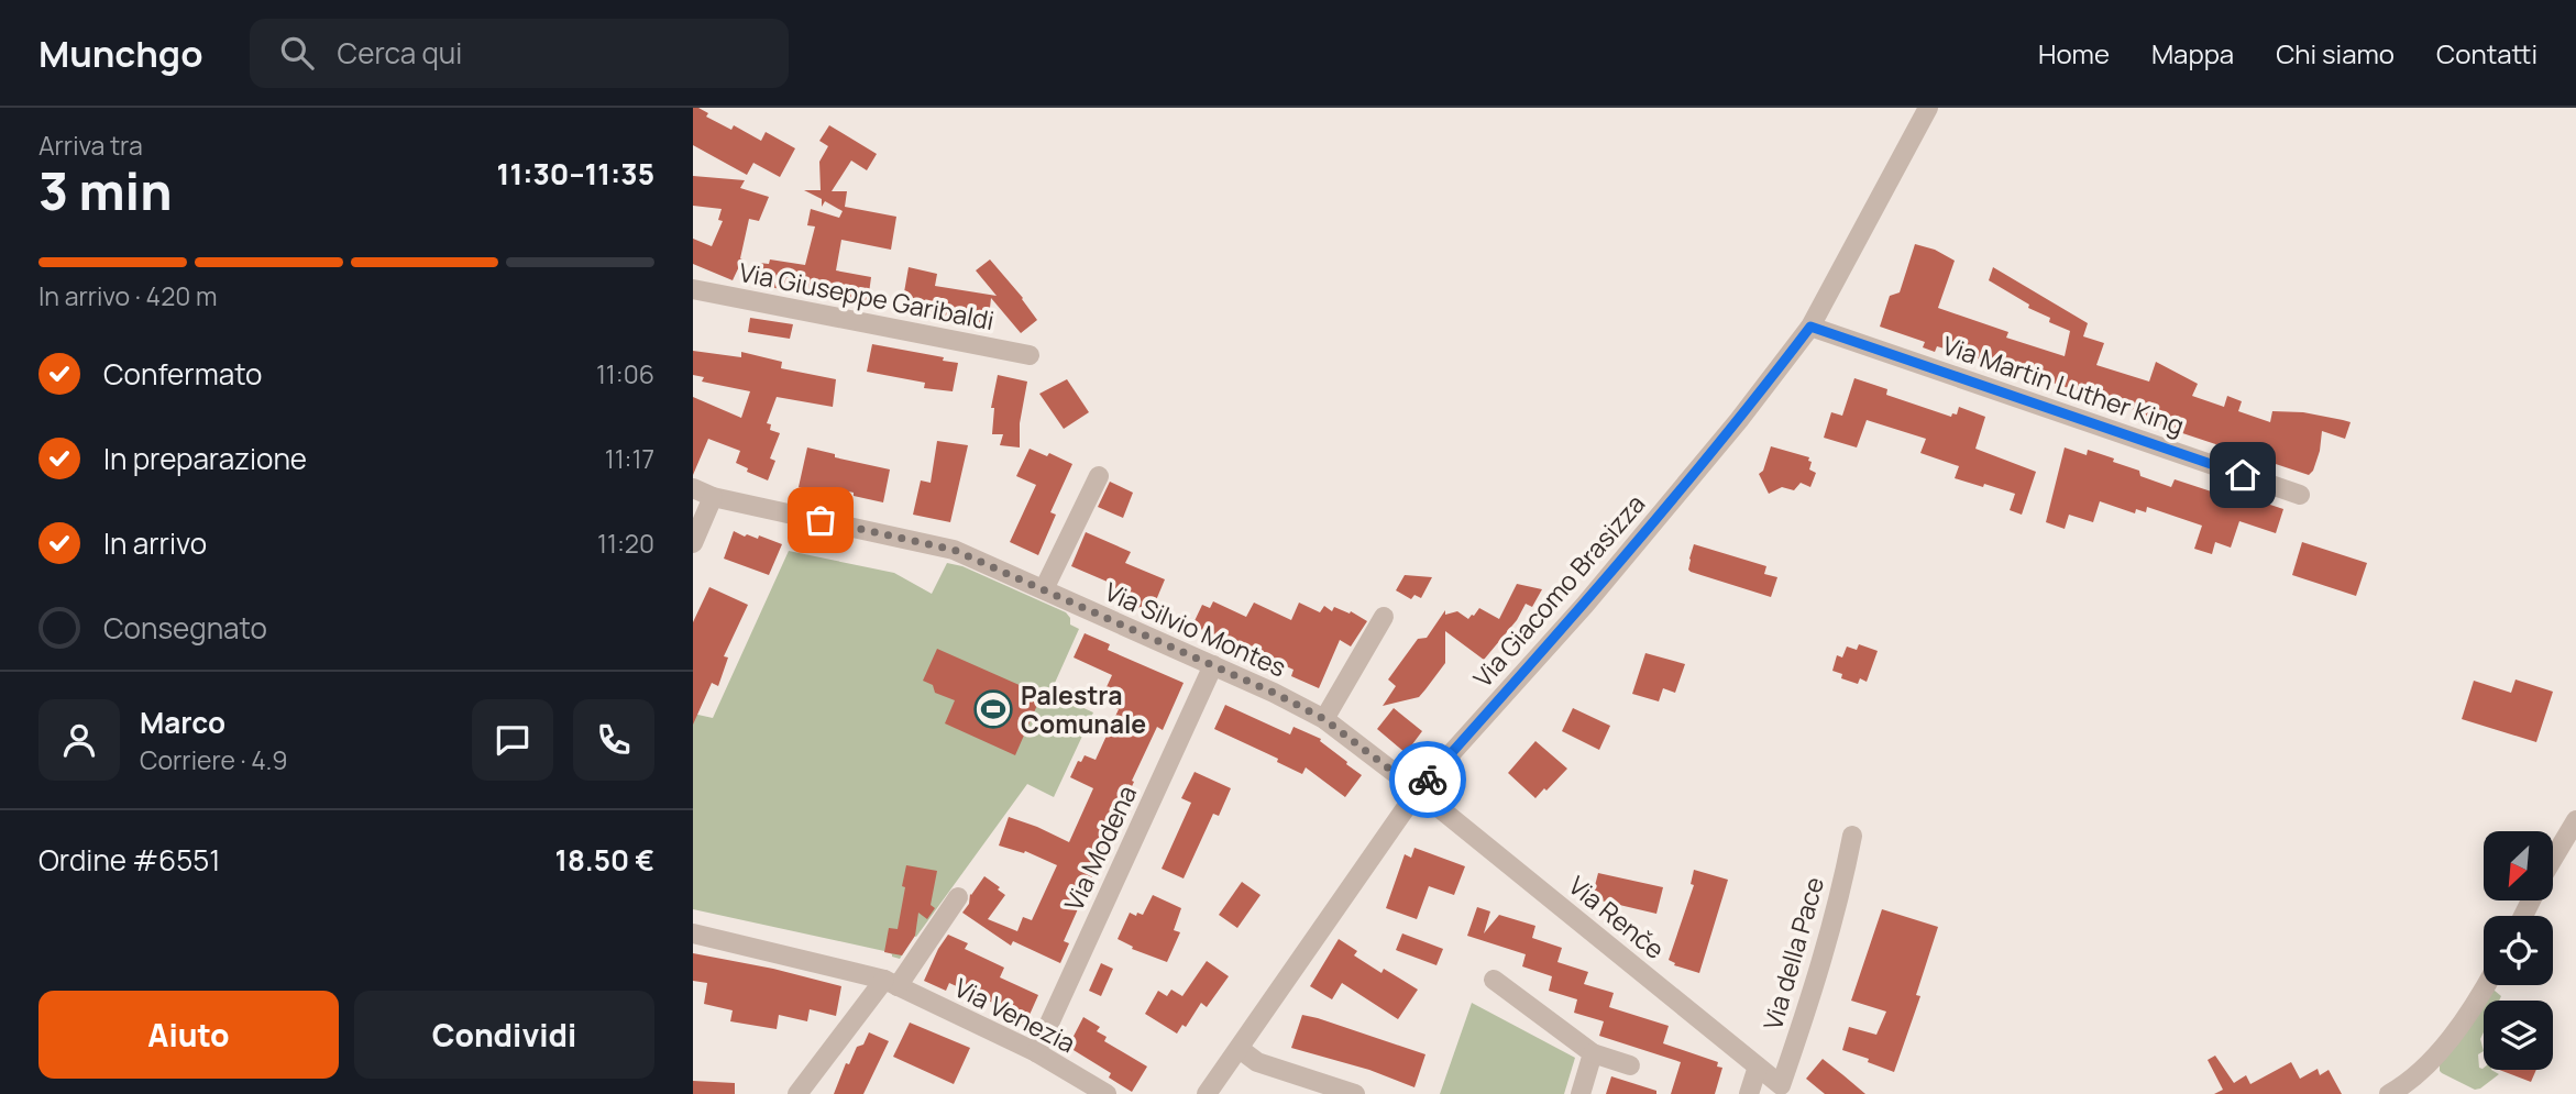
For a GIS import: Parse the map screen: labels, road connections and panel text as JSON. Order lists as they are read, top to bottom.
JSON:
{
  "streets": {
    "street": [
      "Via Giuseppe Garibaldi",
      "Via Martin Luther King",
      "Via Giacomo Brasizza",
      "Via Silvio Montes",
      "Via Modena",
      "Via Renče",
      "Via della Pace",
      "Via Venezia"
    ]
  },
  "crossings": [
    ["Via Martin Luther King", "Via Giacomo Brasizza"],
    ["Via Giacomo Brasizza", "Via Silvio Montes"],
    ["Via Giacomo Brasizza", "Via Renče"],
    ["Via Silvio Montes", "Via Modena"],
    ["Via Silvio Montes", "Via Renče"],
    ["Via Modena", "Via Venezia"],
    ["Via Renče", "Via della Pace"]
  ],
  "places": {
    "sports": ["Palestra Comunale"]
  },
  "north": "bottom left",
  "page": {
    "header": "Munchgo",
    "search": "Cerca qui",
    "nav": [
      "Home",
      "Mappa",
      "Chi siamo",
      "Contatti"
    ],
    "heading": ["3 min", "Arriva tra", "11:30–11:35"],
    "panel": [
      "Marco",
      "Corriere · 4.9",
      "Ordine #6551",
      "18.50 €"
    ],
    "bar": "In arrivo · 420 m",
    "list": [
      ["Confermato", "11:06"],
      ["In preparazione", "11:17"],
      ["In arrivo", "11:20"],
      "Consegnato"
    ],
    "buttons": ["Aiuto", "Condividi"]
  }
}
